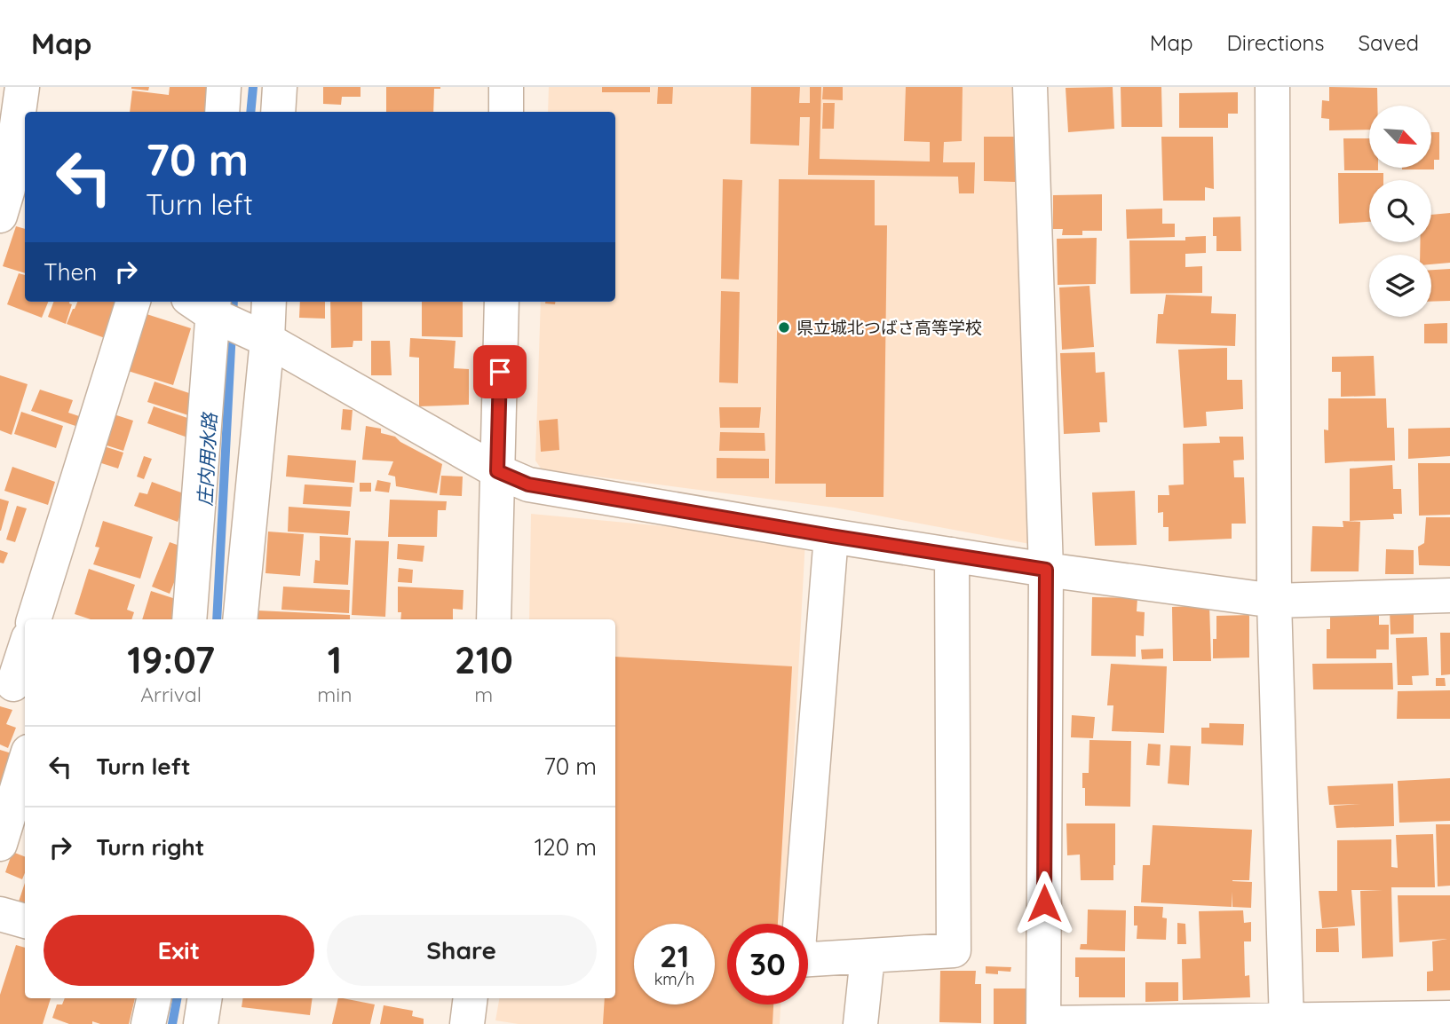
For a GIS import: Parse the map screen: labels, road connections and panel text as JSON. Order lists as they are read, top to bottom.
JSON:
{
  "water": ["庄内用水路"],
  "places": ["県立城北つばさ高等学校"],
  "north": "bottom right",
  "page": {
    "header": "Map",
    "nav": ["Map", "Directions", "Saved"],
    "turn": ["70 m", "Turn left"],
    "then": "Then",
    "eta": [
      "19:07",
      "Arrival",
      "1",
      "min",
      "210",
      "m"
    ],
    "list": [
      {
        "name": "Turn left",
        "value": "70 m"
      },
      {
        "name": "Turn right",
        "value": "120 m"
      }
    ],
    "buttons": ["Exit", "Share"],
    "speed": "21 km/h",
    "limit": "30"
  }
}
